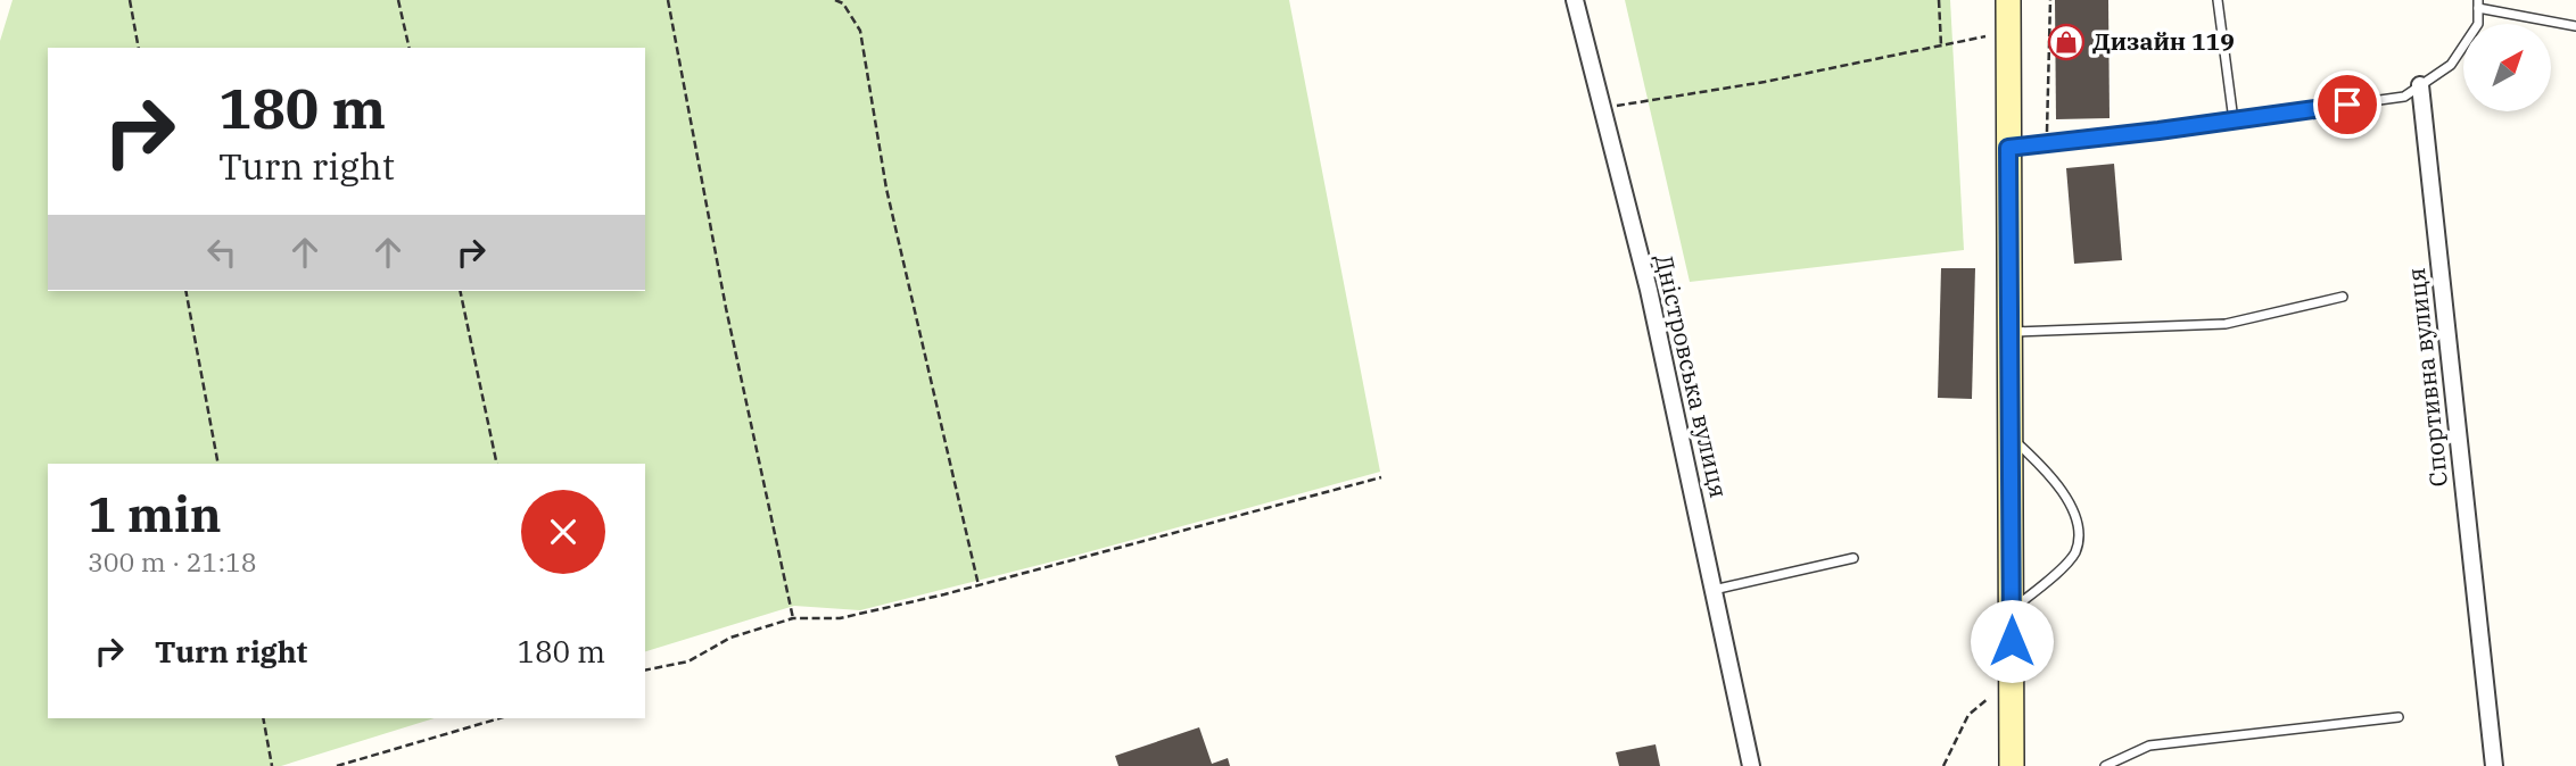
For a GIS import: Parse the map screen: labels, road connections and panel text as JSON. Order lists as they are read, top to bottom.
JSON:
{
  "streets": {
    "street": ["Дністровська вулиця", "Спортивна вулиця"]
  },
  "places": {
    "shop": ["Дизайн 119"]
  },
  "north": "top right",
  "page": {
    "turn": ["180 m", "Turn right"],
    "heading": ["1 min", "300 m · 21:18"],
    "list": [
      {
        "name": "Turn right",
        "value": "180 m"
      }
    ]
  }
}
